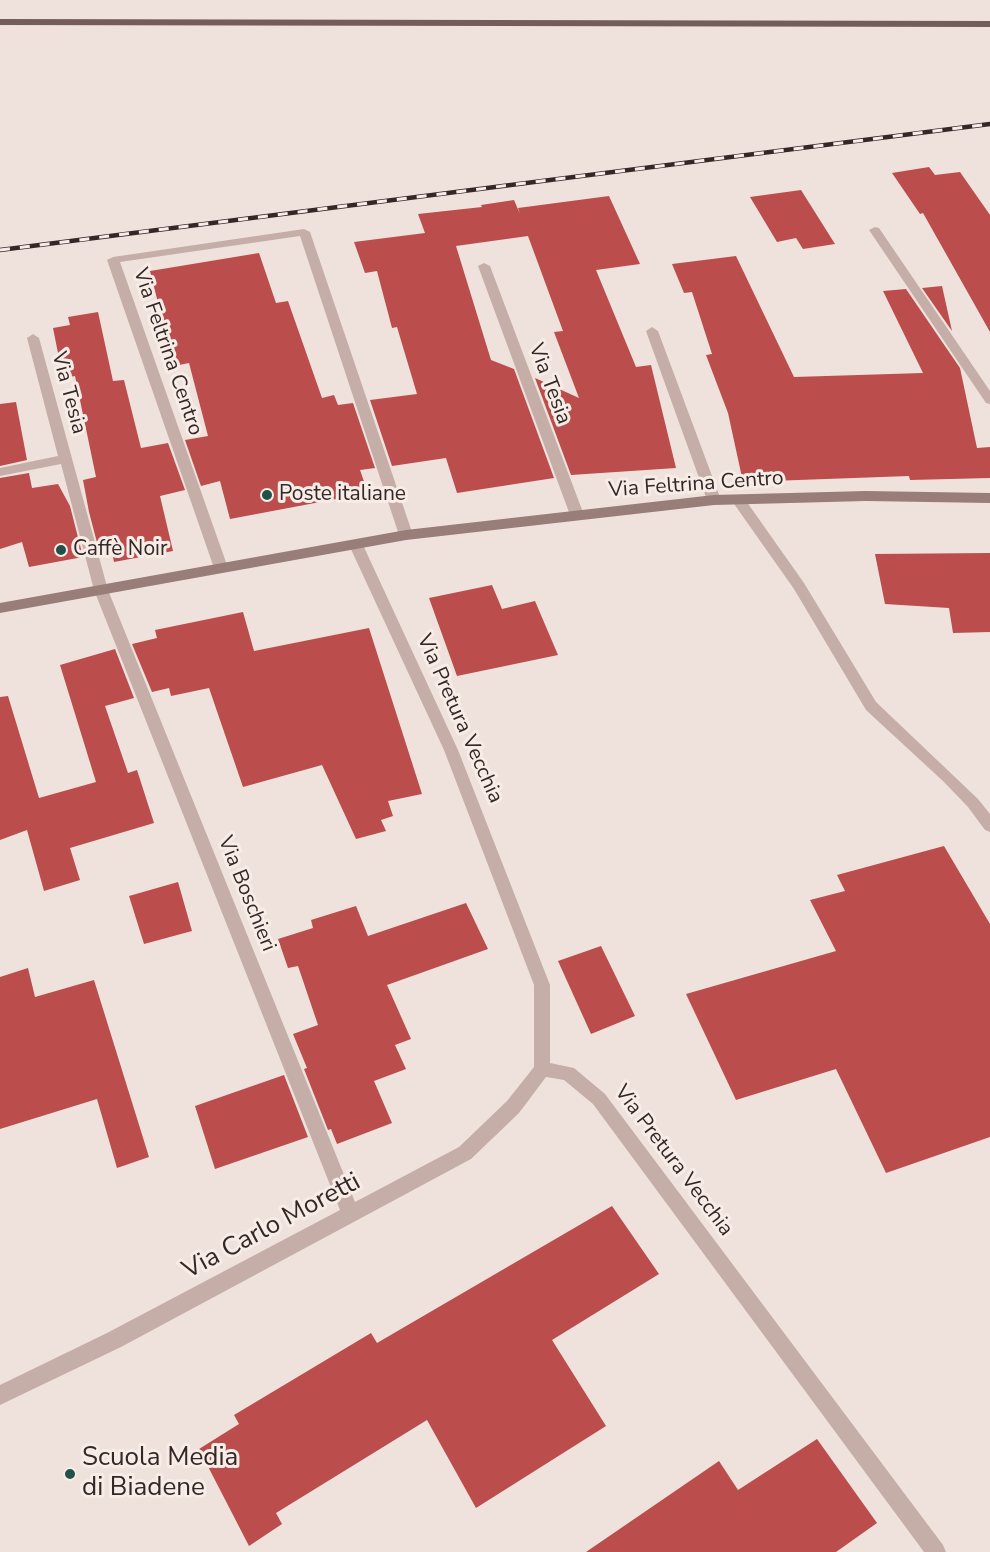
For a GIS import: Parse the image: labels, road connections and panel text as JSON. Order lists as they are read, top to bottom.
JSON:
{
  "streets": {
    "main road": ["Via Feltrina Centro"],
    "street": [
      "Via Tesia",
      "Via Pretura Vecchia",
      "Via Boschieri",
      "Via Carlo Moretti"
    ]
  },
  "crossings": [
    ["Via Feltrina Centro", "Via Tesia"],
    ["Via Feltrina Centro", "Via Pretura Vecchia"],
    ["Via Feltrina Centro", "Via Boschieri"],
    ["Via Tesia", "Via Boschieri"],
    ["Via Pretura Vecchia", "Via Carlo Moretti"],
    ["Via Boschieri", "Via Carlo Moretti"]
  ],
  "places": ["Poste italiane", "Caffè Noir", "Scuola Media di Biadene"]
}
